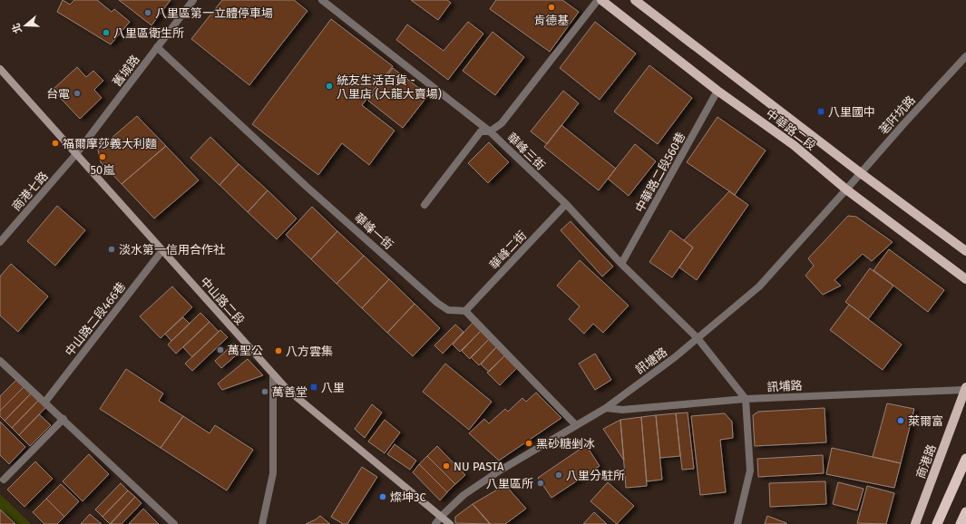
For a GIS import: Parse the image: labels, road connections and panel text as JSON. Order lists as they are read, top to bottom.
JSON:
{
  "streets": {
    "main road": ["中華路二段", "中山路二段", "商港路"],
    "street": [
      "舊城路",
      "荖阡坑路",
      "華峰三街",
      "中華路二段560巷",
      "商港七路",
      "華峰一街",
      "華峰二街",
      "中山路二段466巷",
      "訊塘路",
      "訊埔路"
    ]
  },
  "crossings": [
    ["舊城路", "商港七路"],
    ["舊城路", "華峰一街"],
    ["舊城路", "中山路二段"],
    ["荖阡坑路", "中華路二段"],
    ["荖阡坑路", "訊塘路"],
    ["中華路二段", "中華路二段560巷"],
    ["中華路二段", "訊塘路"],
    ["華峰三街", "中華路二段560巷"],
    ["華峰三街", "華峰二街"],
    ["華峰三街", "訊塘路"],
    ["華峰三街", "訊埔路"],
    ["商港七路", "中山路二段"],
    ["華峰一街", "華峰二街"],
    ["中山路二段", "中山路二段466巷"],
    ["中山路二段", "訊塘路"],
    ["訊塘路", "訊埔路"],
    ["訊埔路", "商港路"]
  ],
  "places": {
    "other": [
      "肯德基",
      "八里區第一立體停車場",
      "八里區衛生所",
      "統友生活百貨 - 八里店 (大龍大賣場)",
      "台電",
      "福爾摩莎義大利麵",
      "50嵐",
      "淡水第一信用合作社",
      "萬聖公",
      "八方雲集",
      "萬善堂",
      "萊爾富",
      "黑砂糖剉冰",
      "NU PASTA",
      "八里分駐所",
      "八里區所",
      "燦坤3C"
    ],
    "transit": ["八里國中", "八里"]
  },
  "north": "left"
}
